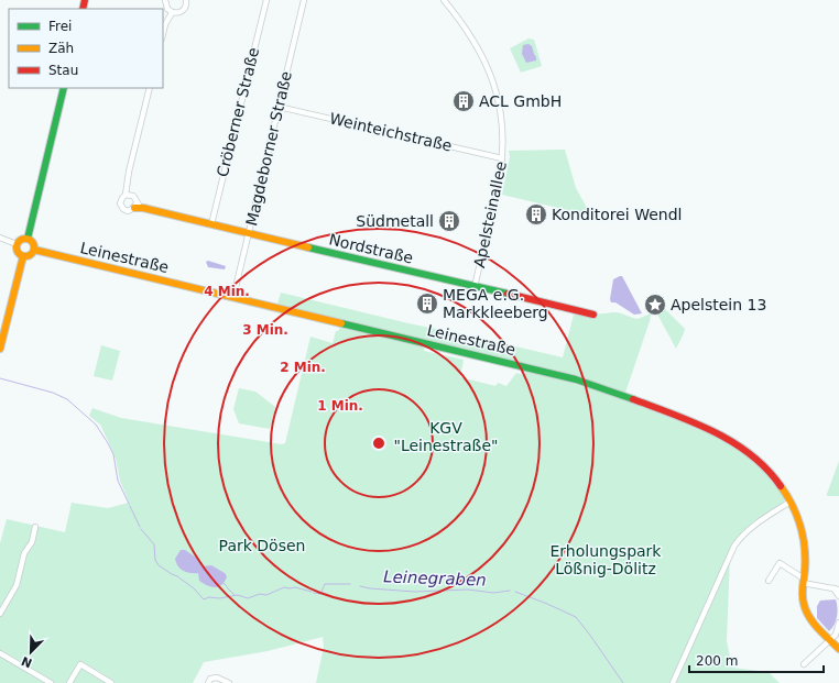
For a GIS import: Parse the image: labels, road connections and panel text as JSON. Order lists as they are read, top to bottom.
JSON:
{
  "streets": {
    "main road": ["Nordstraße", "Leinestraße"],
    "street": [
      "Cröberner Straße",
      "Weinteichstraße",
      "Magdeborner Straße",
      "Apelsteinallee"
    ]
  },
  "crossings": [
    ["Cröberner Straße", "Nordstraße"],
    ["Weinteichstraße", "Magdeborner Straße"],
    ["Weinteichstraße", "Apelsteinallee"],
    ["Magdeborner Straße", "Nordstraße"],
    ["Magdeborner Straße", "Leinestraße"],
    ["Apelsteinallee", "Nordstraße"]
  ],
  "water": ["Leinegraben"],
  "parks": ["KGV \"Leinestraße\"", "Park Dösen", "Erholungspark Lößnig-Dölitz"],
  "places": {
    "building": [
      "ACL GmbH",
      "Konditorei Wendl",
      "Südmetall",
      "MEGA e.G. Markkleeberg"
    ],
    "place": ["Apelstein 13"]
  },
  "legend": ["Frei", "Zäh", "Stau"],
  "scale_bar": "200 m",
  "north": "bottom left",
  "rings": [
    "4 Min.",
    "3 Min.",
    "2 Min.",
    "1 Min."
  ]
}
